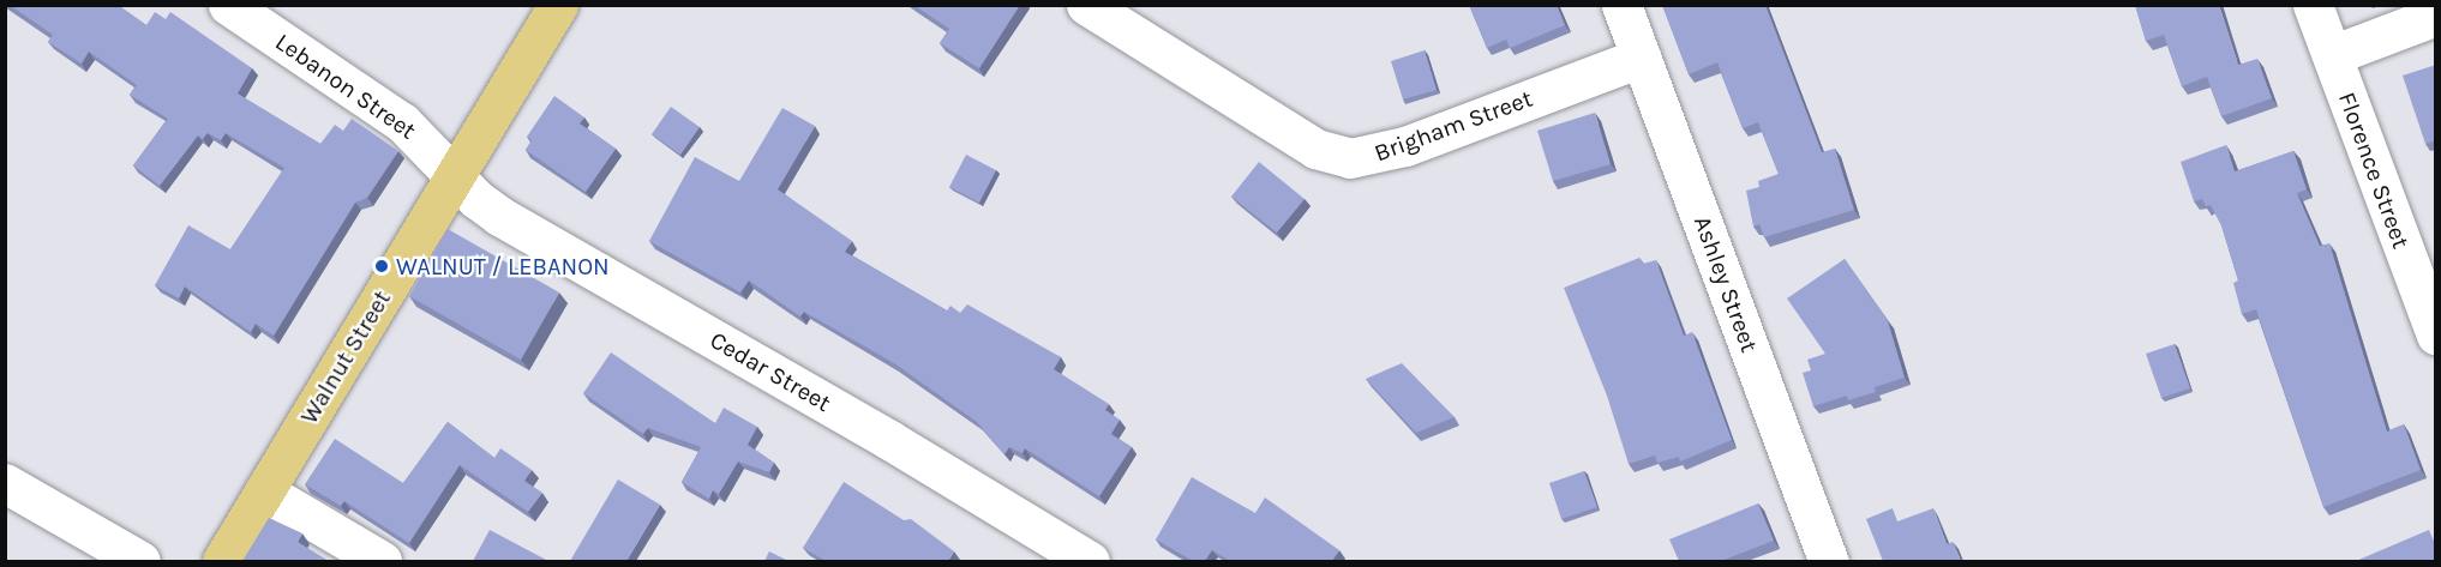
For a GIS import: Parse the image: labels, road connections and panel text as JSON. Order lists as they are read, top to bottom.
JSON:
{
  "streets": {
    "main road": ["Walnut Street"],
    "street": [
      "Lebanon Street",
      "Brigham Street",
      "Florence Street",
      "Ashley Street",
      "Cedar Street"
    ]
  },
  "crossings": [
    ["Lebanon Street", "Walnut Street"],
    ["Lebanon Street", "Cedar Street"],
    ["Brigham Street", "Ashley Street"],
    ["Walnut Street", "Cedar Street"]
  ],
  "places": ["WALNUT / LEBANON"]
}
